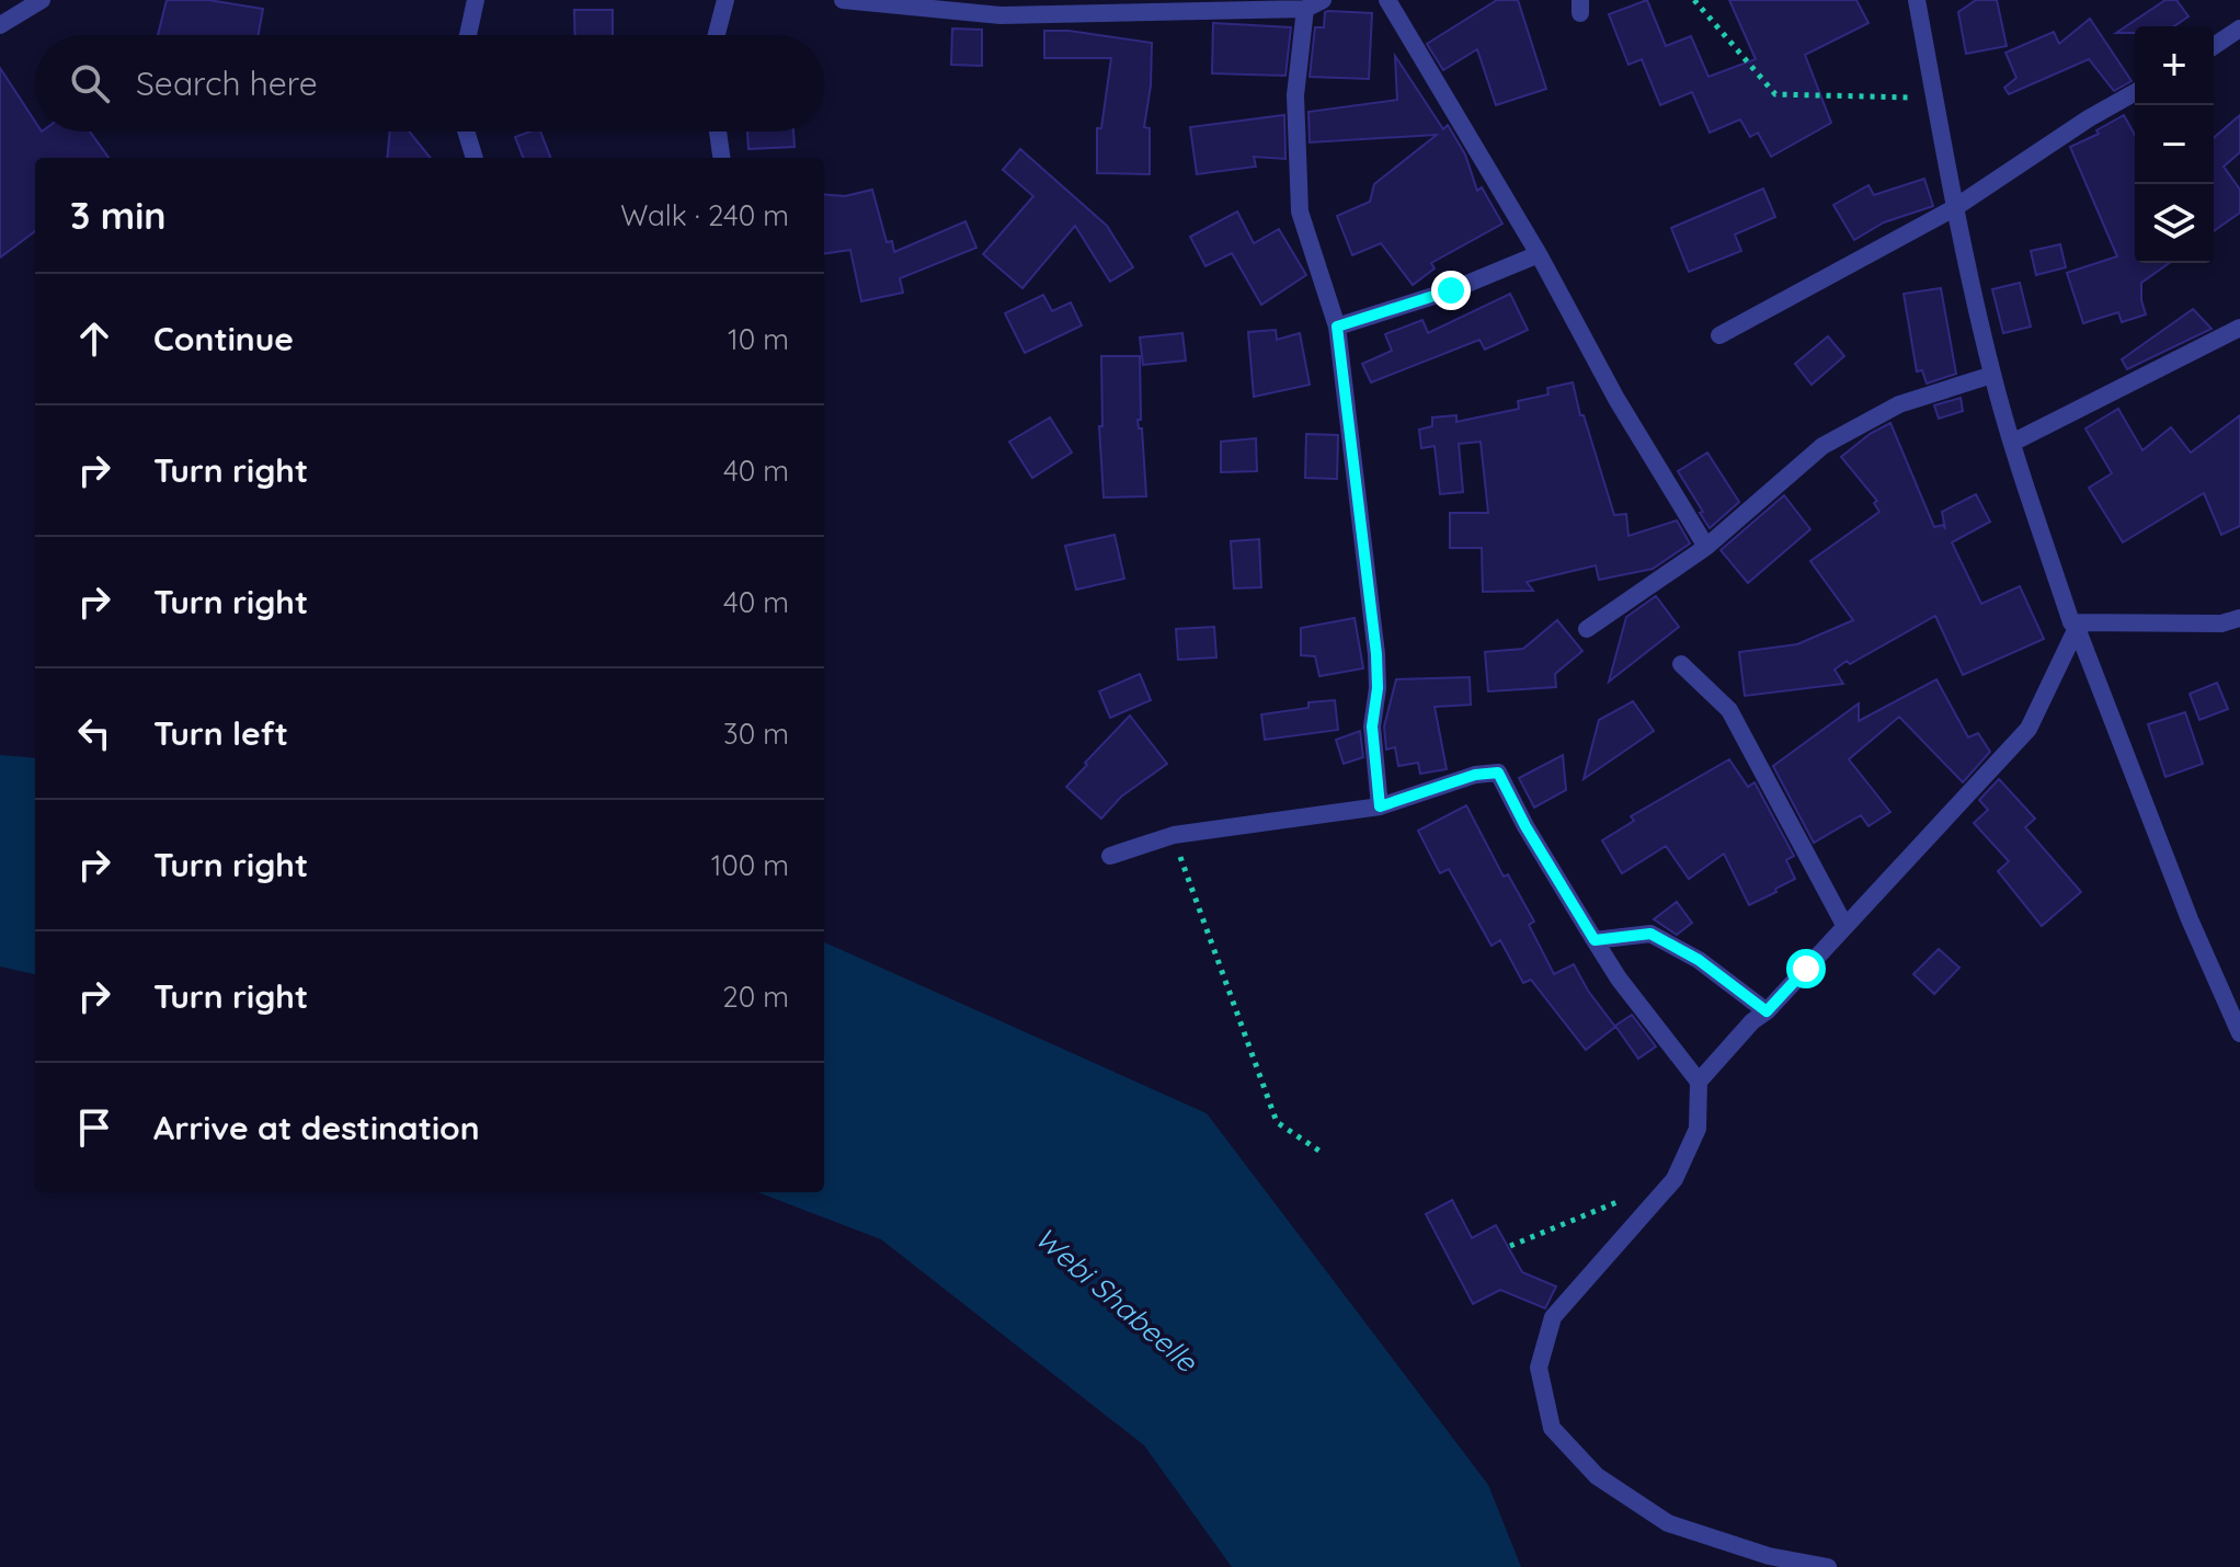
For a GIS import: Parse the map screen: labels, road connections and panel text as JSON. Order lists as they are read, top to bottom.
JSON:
{
  "water": ["Webi Shabeelle"],
  "page": {
    "map_buttons": ["+", "−"],
    "search": "Search here",
    "heading": ["3 min", "Walk · 240 m"],
    "list": [
      ["Continue", "10 m"],
      ["Turn right", "40 m"],
      ["Turn right", "40 m"],
      ["Turn left", "30 m"],
      ["Turn right", "100 m"],
      ["Turn right", "20 m"],
      "Arrive at destination"
    ]
  }
}
